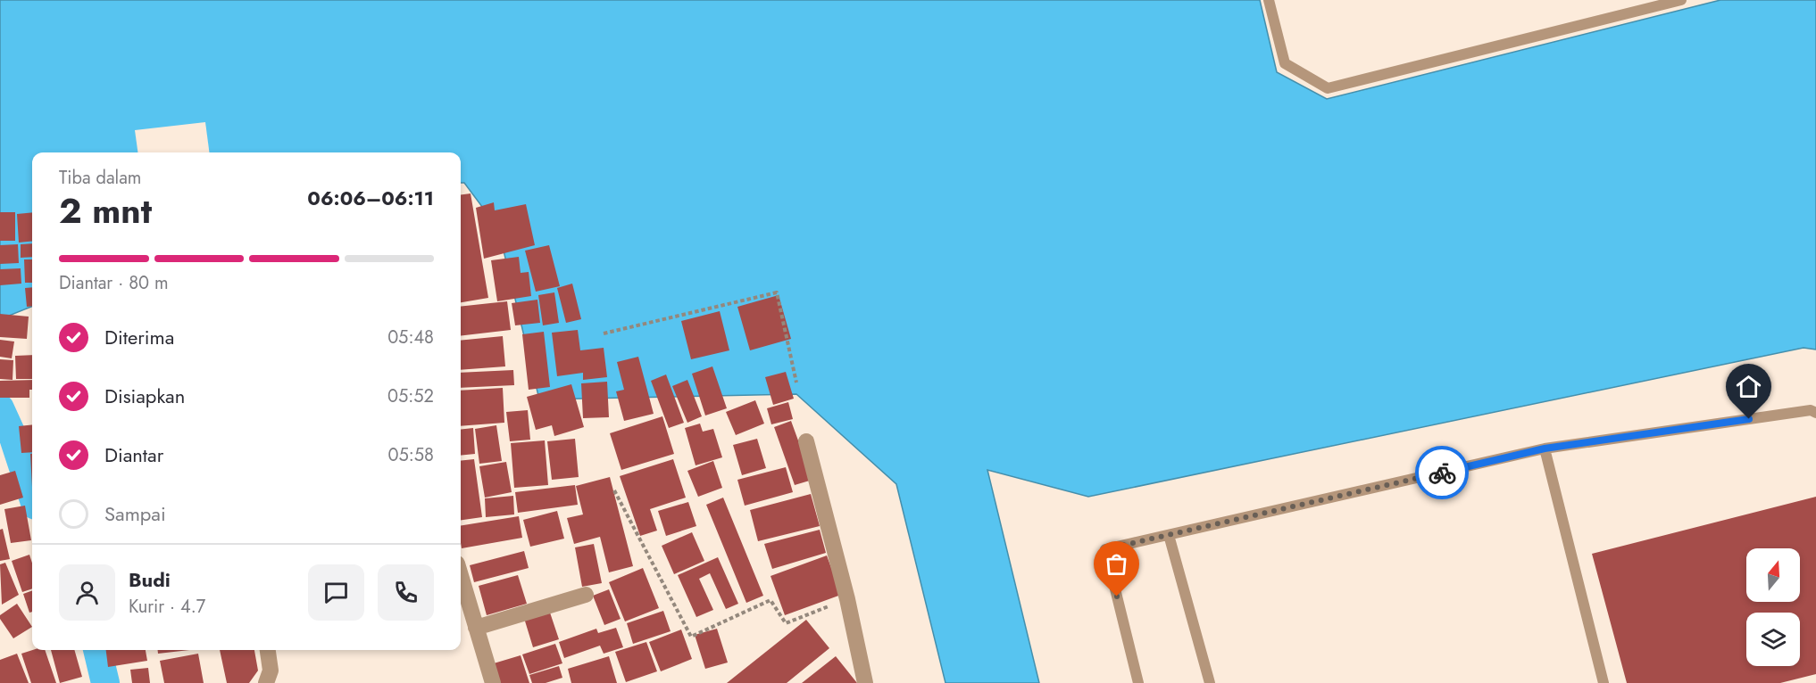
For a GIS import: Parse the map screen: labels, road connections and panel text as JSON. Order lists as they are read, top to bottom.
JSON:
{
  "north": "top",
  "page": {
    "heading": ["2 mnt", "Tiba dalam", "06:06–06:11"],
    "panel": ["Budi", "Kurir · 4.7"],
    "bar": "Diantar · 80 m",
    "list": [
      ["Diterima", "05:48"],
      ["Disiapkan", "05:52"],
      ["Diantar", "05:58"],
      "Sampai"
    ]
  }
}
